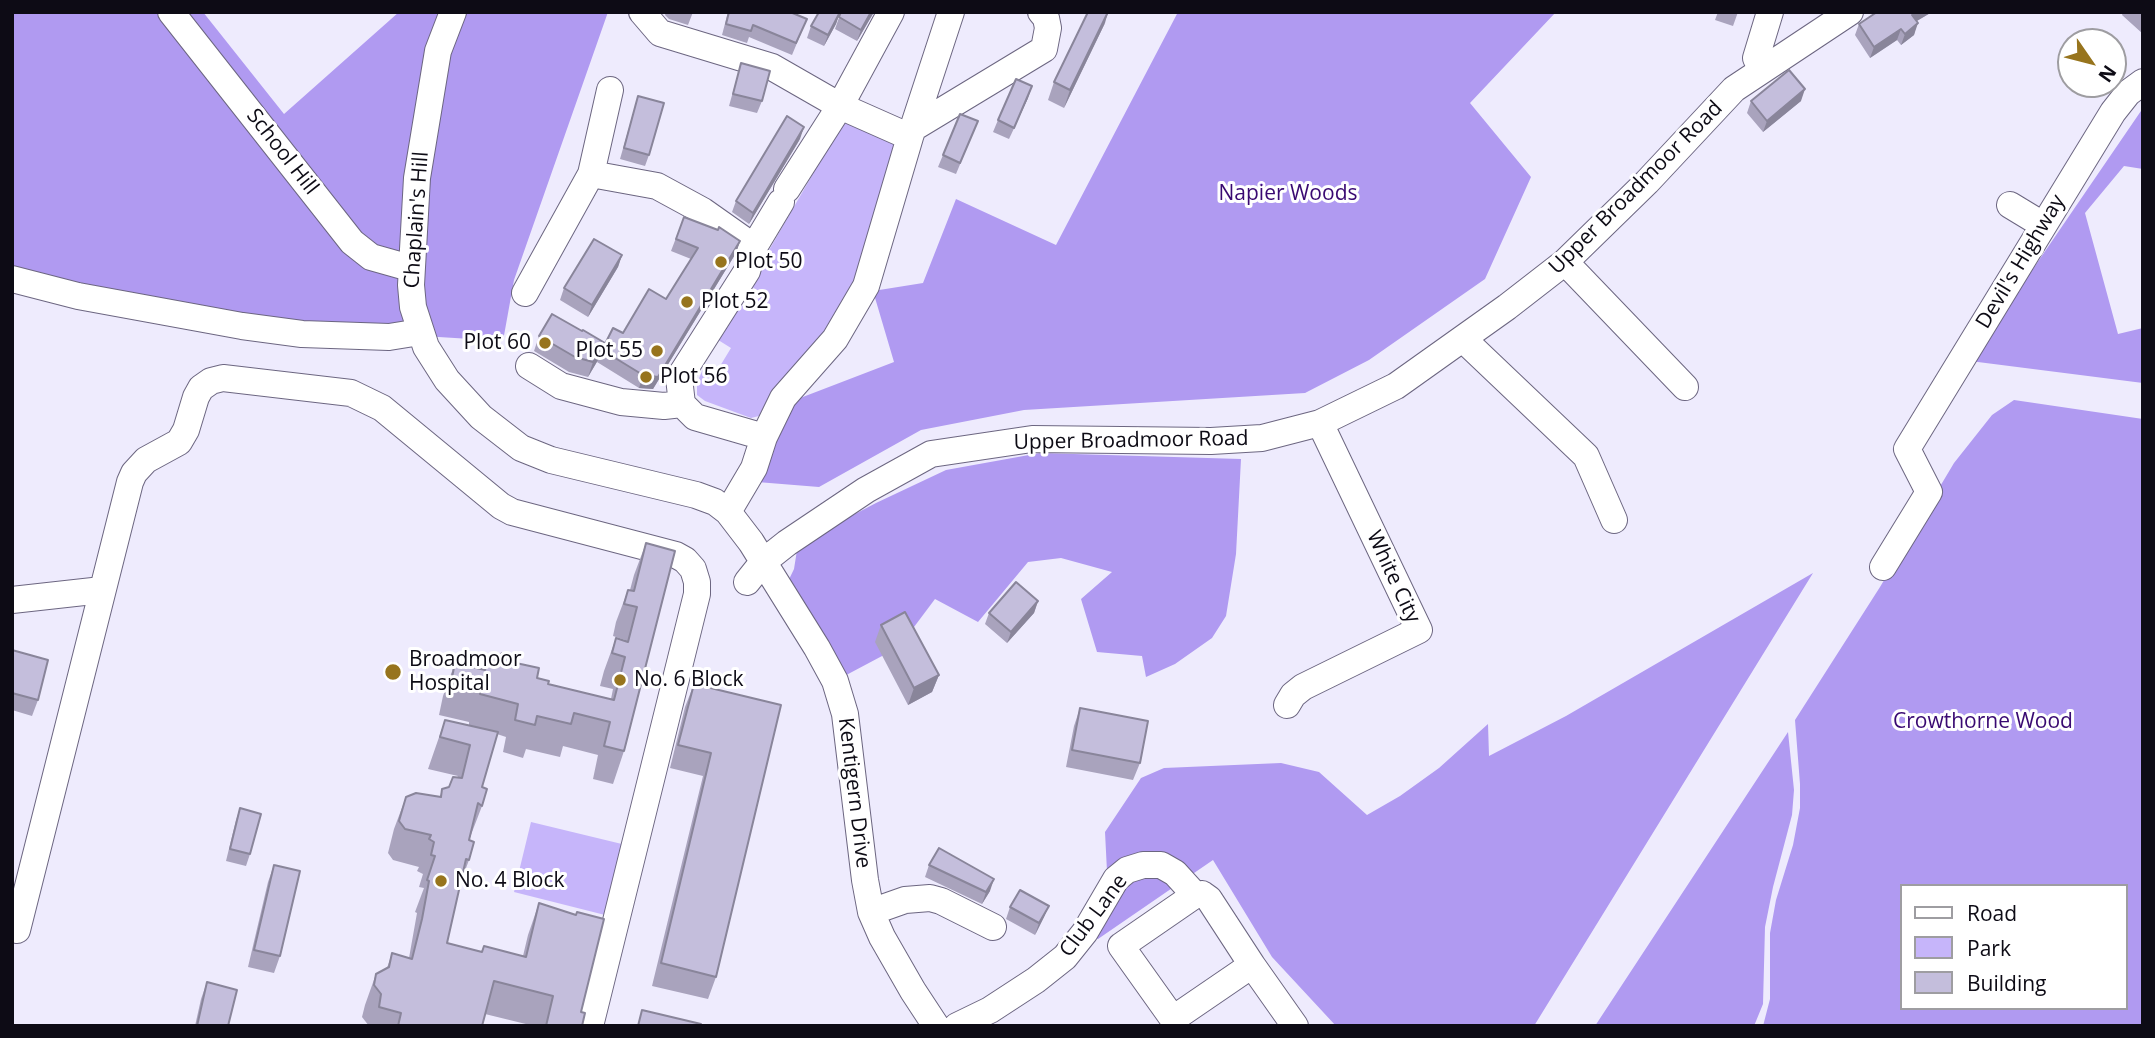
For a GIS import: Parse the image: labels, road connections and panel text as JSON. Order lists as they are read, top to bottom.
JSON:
{
  "streets": {
    "street": [
      "School Hill",
      "Upper Broadmoor Road",
      "Chaplain's Hill",
      "Devil's Highway",
      "White City",
      "Kentigern Drive",
      "Club Lane"
    ]
  },
  "crossings": [
    ["School Hill", "Chaplain's Hill"],
    ["Upper Broadmoor Road", "Chaplain's Hill"],
    ["Upper Broadmoor Road", "White City"],
    ["Upper Broadmoor Road", "Kentigern Drive"],
    ["Chaplain's Hill", "Kentigern Drive"]
  ],
  "parks": ["Napier Woods", "Crowthorne Wood"],
  "places": [
    "Plot 50",
    "Plot 52",
    "Plot 60",
    "Plot 55",
    "Plot 56",
    "Broadmoor Hospital",
    "No. 6 Block",
    "No. 4 Block"
  ],
  "legend": ["Road", "Park", "Building"],
  "north": "bottom right"
}
